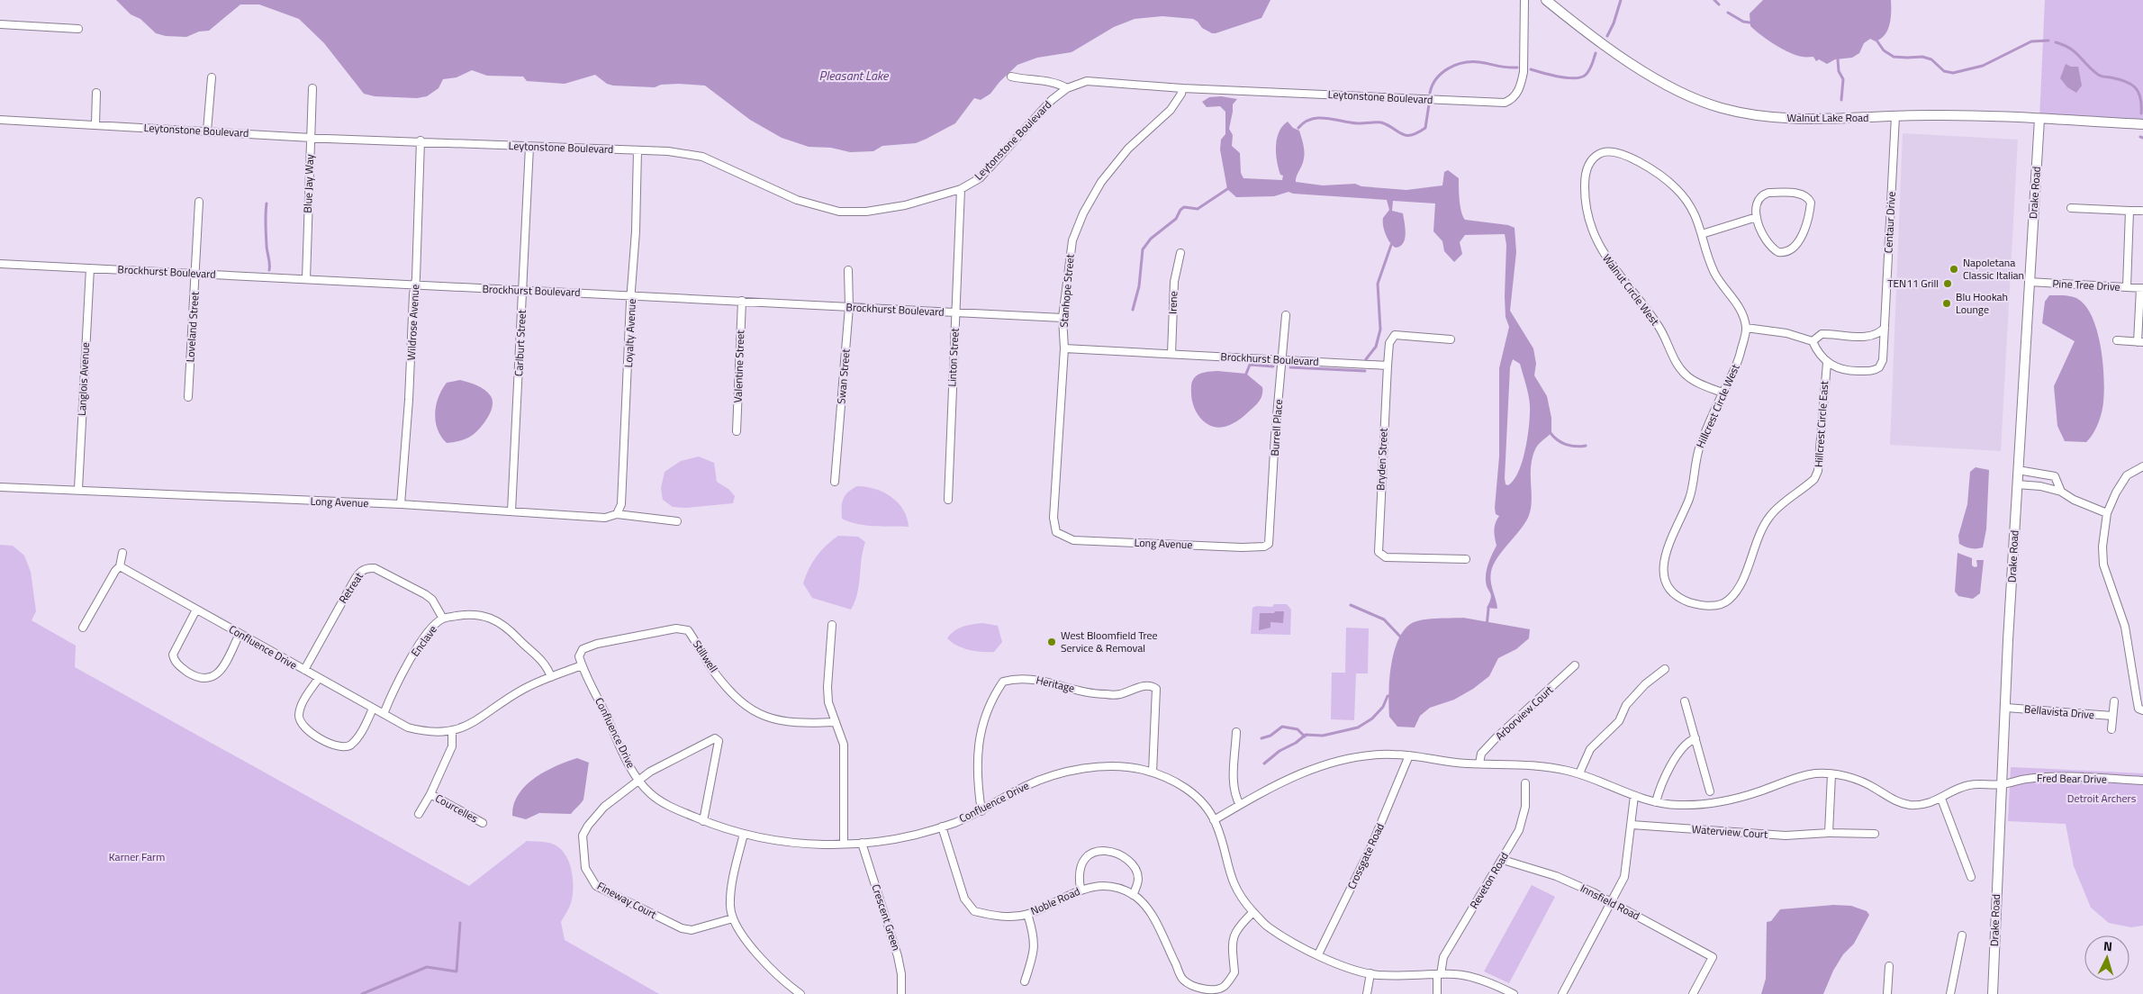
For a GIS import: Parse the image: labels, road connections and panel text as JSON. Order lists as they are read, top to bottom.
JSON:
{
  "streets": {
    "street": [
      "Leytonstone Boulevard",
      "Walnut Lake Road",
      "Blue Jay Way",
      "Drake Road",
      "Centaur Drive",
      "Brockhurst Boulevard",
      "Pine Tree Drive",
      "Walnut Circle West",
      "Stanhope Street",
      "Irene",
      "Wildrose Avenue",
      "Loveland Street",
      "Loyalty Avenue",
      "Carlburt Street",
      "Linton Street",
      "Valentine Street",
      "Swan Street",
      "Langlois Avenue",
      "Hillcrest Circle West",
      "Hillcrest Circle East",
      "Burrell Place",
      "Bryden Street",
      "Long Avenue",
      "Retreat",
      "Enclave",
      "Confluence Drive",
      "Stillwell",
      "Heritage",
      "Bellavista Drive",
      "Arborview Court",
      "Fred Bear Drive",
      "Courcelles",
      "Waterview Court",
      "Crossgate Road",
      "Reveton Road",
      "Fineway Court",
      "Noble Road",
      "Innsfield Road",
      "Crescent Green"
    ]
  },
  "crossings": [
    ["Leytonstone Boulevard", "Blue Jay Way"],
    ["Leytonstone Boulevard", "Stanhope Street"],
    ["Leytonstone Boulevard", "Wildrose Avenue"],
    ["Leytonstone Boulevard", "Loyalty Avenue"],
    ["Leytonstone Boulevard", "Carlburt Street"],
    ["Leytonstone Boulevard", "Linton Street"],
    ["Walnut Lake Road", "Drake Road"],
    ["Walnut Lake Road", "Centaur Drive"],
    ["Blue Jay Way", "Brockhurst Boulevard"],
    ["Drake Road", "Pine Tree Drive"],
    ["Drake Road", "Bellavista Drive"],
    ["Drake Road", "Fred Bear Drive"],
    ["Centaur Drive", "Hillcrest Circle East"],
    ["Brockhurst Boulevard", "Stanhope Street"],
    ["Brockhurst Boulevard", "Irene"],
    ["Brockhurst Boulevard", "Wildrose Avenue"],
    ["Brockhurst Boulevard", "Loveland Street"],
    ["Brockhurst Boulevard", "Loyalty Avenue"],
    ["Brockhurst Boulevard", "Carlburt Street"],
    ["Brockhurst Boulevard", "Linton Street"],
    ["Brockhurst Boulevard", "Valentine Street"],
    ["Brockhurst Boulevard", "Swan Street"],
    ["Brockhurst Boulevard", "Langlois Avenue"],
    ["Brockhurst Boulevard", "Burrell Place"],
    ["Brockhurst Boulevard", "Bryden Street"],
    ["Walnut Circle West", "Hillcrest Circle West"],
    ["Stanhope Street", "Long Avenue"],
    ["Wildrose Avenue", "Long Avenue"],
    ["Loyalty Avenue", "Long Avenue"],
    ["Carlburt Street", "Long Avenue"],
    ["Langlois Avenue", "Long Avenue"],
    ["Hillcrest Circle West", "Hillcrest Circle East"],
    ["Burrell Place", "Long Avenue"],
    ["Retreat", "Enclave"],
    ["Retreat", "Confluence Drive"],
    ["Enclave", "Confluence Drive"],
    ["Confluence Drive", "Stillwell"],
    ["Confluence Drive", "Heritage"],
    ["Confluence Drive", "Fred Bear Drive"],
    ["Confluence Drive", "Courcelles"],
    ["Confluence Drive", "Fineway Court"],
    ["Confluence Drive", "Noble Road"],
    ["Confluence Drive", "Crescent Green"],
    ["Arborview Court", "Fred Bear Drive"],
    ["Fred Bear Drive", "Crossgate Road"],
    ["Reveton Road", "Innsfield Road"]
  ],
  "water": ["Pleasant Lake"],
  "parks": ["Detroit Archers", "Karner Farm"],
  "places": [
    "Napoletana Classic Italian",
    "TEN11 Grill",
    "Blu Hookah Lounge",
    "West Bloomfield Tree Service & Removal"
  ],
  "north": "top"
}
